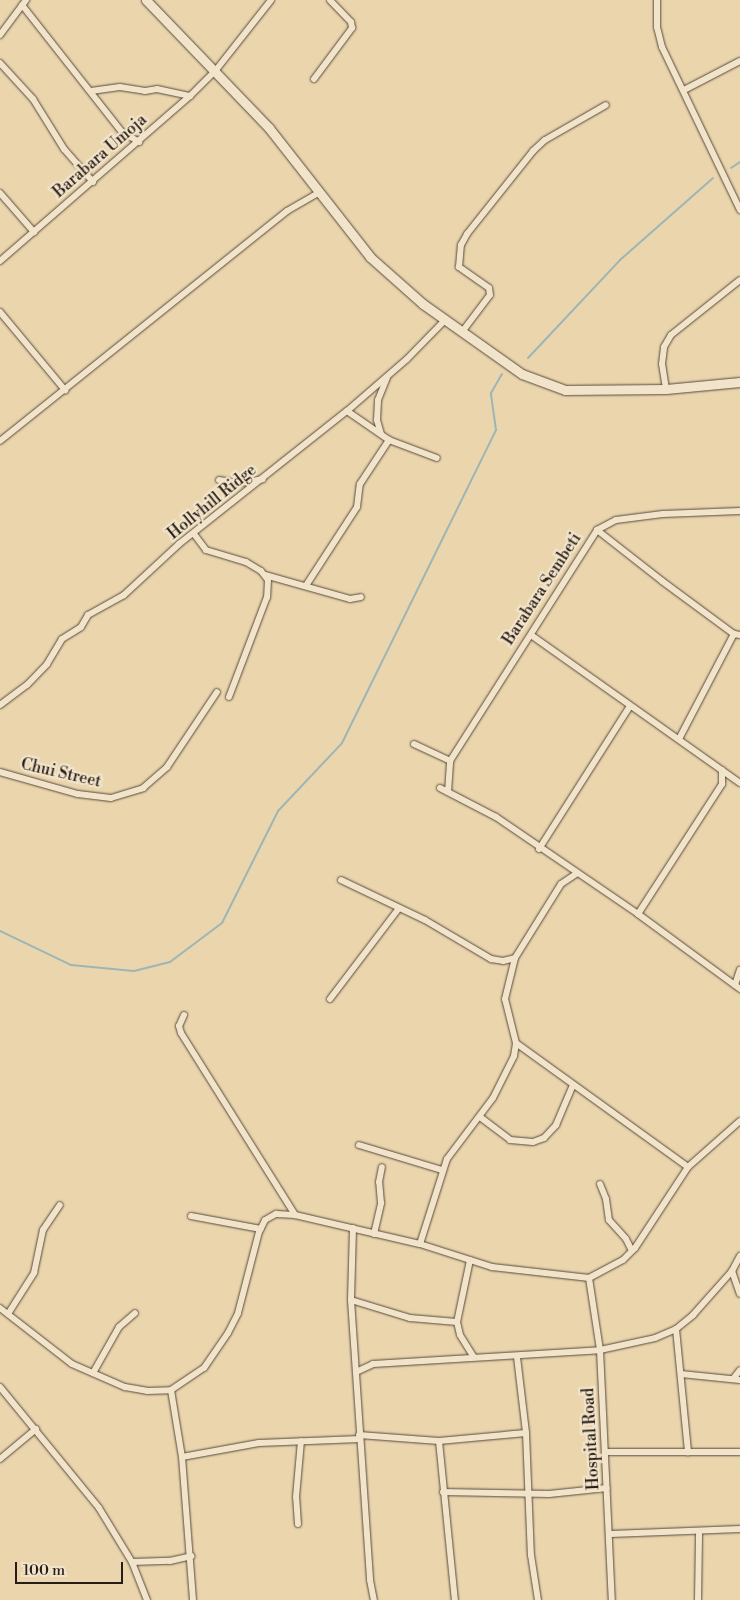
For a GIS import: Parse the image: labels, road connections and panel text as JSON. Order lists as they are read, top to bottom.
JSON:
{
  "streets": {
    "street": [
      "Barabara Umoja",
      "Hollyhill Ridge",
      "Barabara Sembeti",
      "Chui Street",
      "Hospital Road"
    ]
  },
  "scale_bar": "100 m"
}
